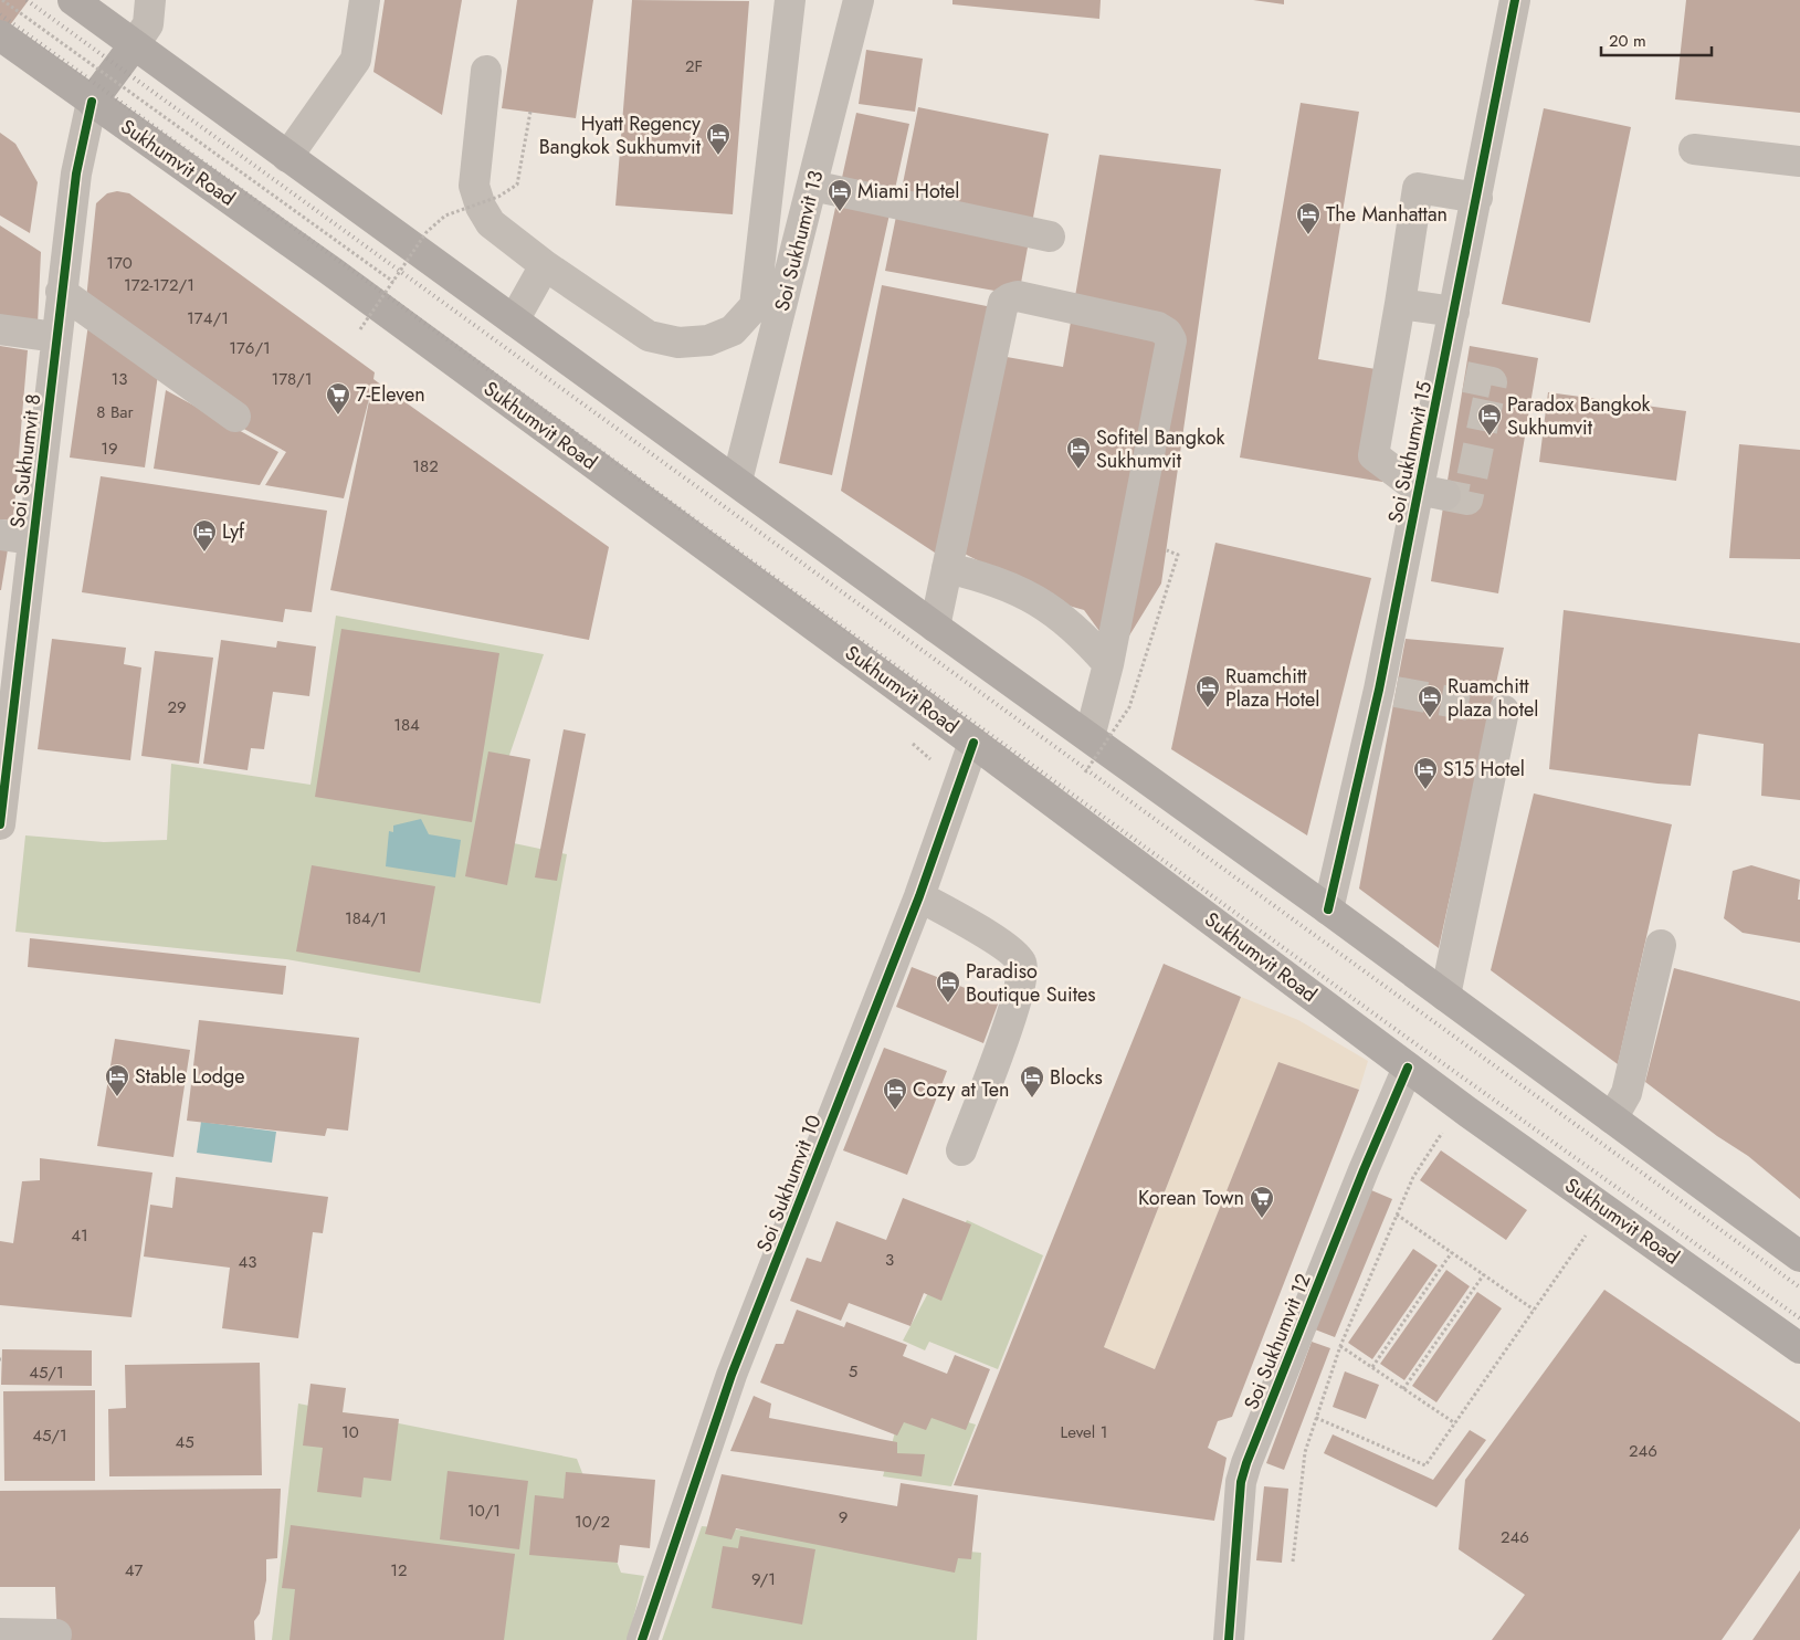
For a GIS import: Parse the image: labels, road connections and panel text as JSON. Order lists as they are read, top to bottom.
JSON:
{
  "streets": {
    "main road": ["Sukhumvit Road"],
    "street": [
      "Soi Sukhumvit 13",
      "Soi Sukhumvit 15",
      "Soi Sukhumvit 8",
      "Soi Sukhumvit 10",
      "Soi Sukhumvit 12"
    ]
  },
  "crossings": [
    ["Sukhumvit Road", "Soi Sukhumvit 8"],
    ["Sukhumvit Road", "Soi Sukhumvit 10"],
    ["Sukhumvit Road", "Soi Sukhumvit 12"]
  ],
  "places": {
    "hotel": [
      "Hyatt Regency Bangkok Sukhumvit",
      "Miami Hotel",
      "The Manhattan",
      "Paradox Bangkok Sukhumvit",
      "Sofitel Bangkok Sukhumvit",
      "Lyf",
      "Ruamchitt Plaza Hotel",
      "Ruamchitt plaza hotel",
      "S15 Hotel",
      "Paradiso Boutique Suites",
      "Stable Lodge",
      "Blocks",
      "Cozy at Ten"
    ],
    "supermarket": ["7-Eleven", "Korean Town"]
  },
  "house_numbers": [
    "2F",
    "170",
    "172-172/1",
    "174/1",
    "176/1",
    "13",
    "178/1",
    "8 Bar",
    "19",
    "182",
    "29",
    "184",
    "184/1",
    "41",
    "3",
    "43",
    "5",
    "45/1",
    "10",
    "Level 1",
    "45/1",
    "45",
    "246",
    "10/1",
    "9",
    "10/2",
    "246",
    "47",
    "12",
    "9/1"
  ],
  "scale_bar": "20 m"
}
